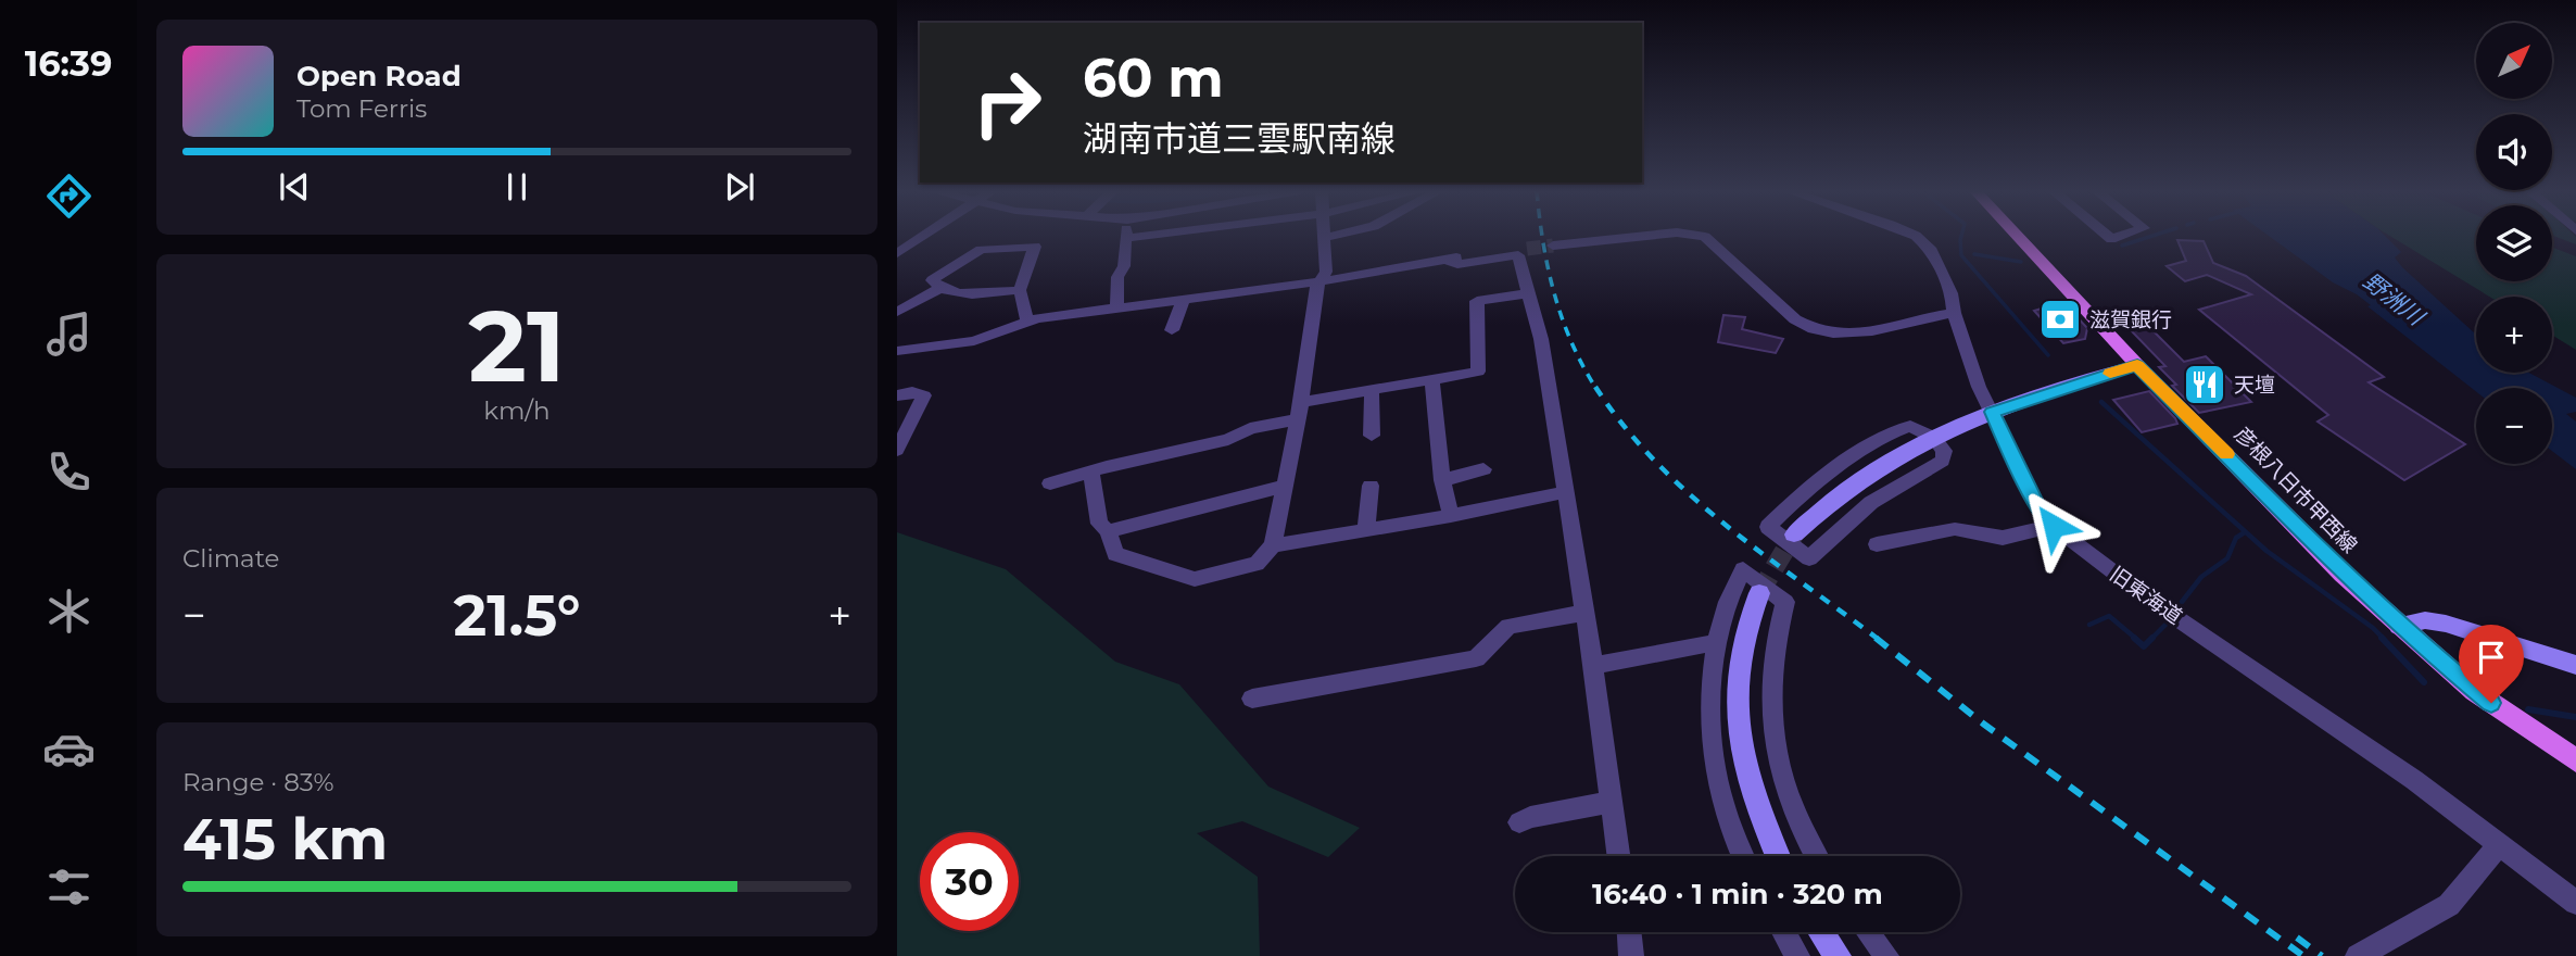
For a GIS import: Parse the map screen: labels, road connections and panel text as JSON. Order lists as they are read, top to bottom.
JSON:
{
  "streets": {
    "main road": ["彦根八日市甲西線"],
    "street": ["旧東海道"]
  },
  "water": ["野洲川"],
  "places": {
    "bank": ["滋賀銀行"],
    "restaurant": ["天壇"]
  },
  "north": "top right",
  "page": {
    "tabs": "16:39",
    "map_buttons": ["+", "−"],
    "turn": ["60 m", "湖南市道三雲駅南線"],
    "song": ["Open Road", "Tom Ferris"],
    "tile": [
      ["21", "km/h"],
      "Climate",
      ["Range · 83%", "415 km"]
    ],
    "heat": ["−", "21.5°", "+"],
    "limit": "30",
    "trip": "16:40 · 1 min · 320 m"
  }
}
